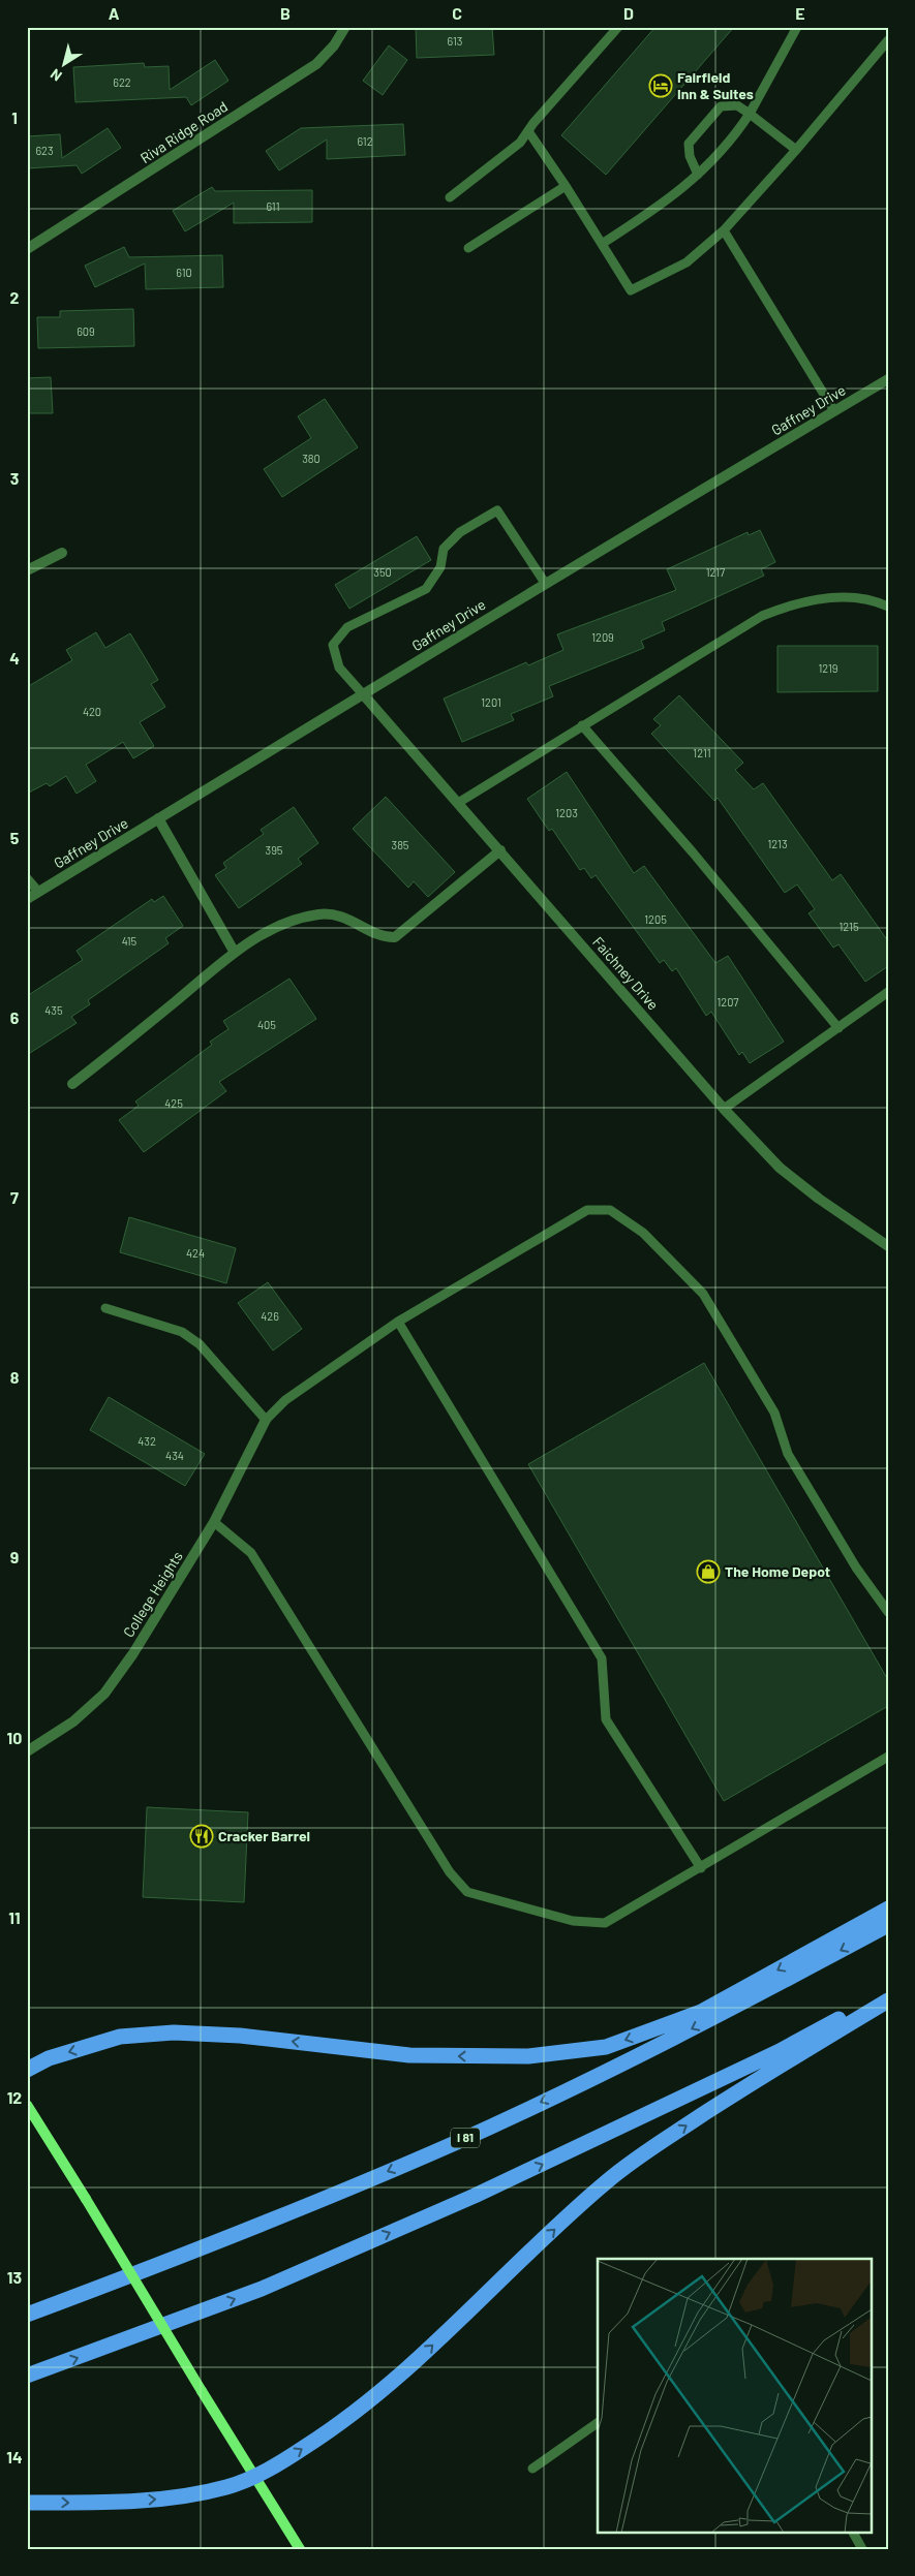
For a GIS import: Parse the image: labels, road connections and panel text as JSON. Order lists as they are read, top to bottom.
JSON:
{
  "streets": {
    "highway": ["I 81"],
    "street": [
      "Riva Ridge Road",
      "Gaffney Drive",
      "Faichney Drive",
      "College Heights"
    ]
  },
  "crossings": [
    ["Gaffney Drive", "Faichney Drive"]
  ],
  "places": {
    "hotel": ["Fairfield Inn & Suites"],
    "shop": ["The Home Depot"],
    "restaurant": ["Cracker Barrel"]
  },
  "house_numbers": [
    "613",
    "622",
    "612",
    "623",
    "611",
    "610",
    "609",
    "380",
    "350",
    "1217",
    "1209",
    "1219",
    "1201",
    "420",
    "1211",
    "1203",
    "1213",
    "385",
    "395",
    "1205",
    "1215",
    "415",
    "1207",
    "435",
    "405",
    "425",
    "424",
    "426",
    "432",
    "434"
  ],
  "north": "bottom left",
  "grid": {
    "columns": [
      "A",
      "B",
      "C",
      "D",
      "E"
    ],
    "rows": [
      "1",
      "2",
      "3",
      "4",
      "5",
      "6",
      "7",
      "8",
      "9",
      "10",
      "11",
      "12",
      "13",
      "14"
    ]
  }
}
